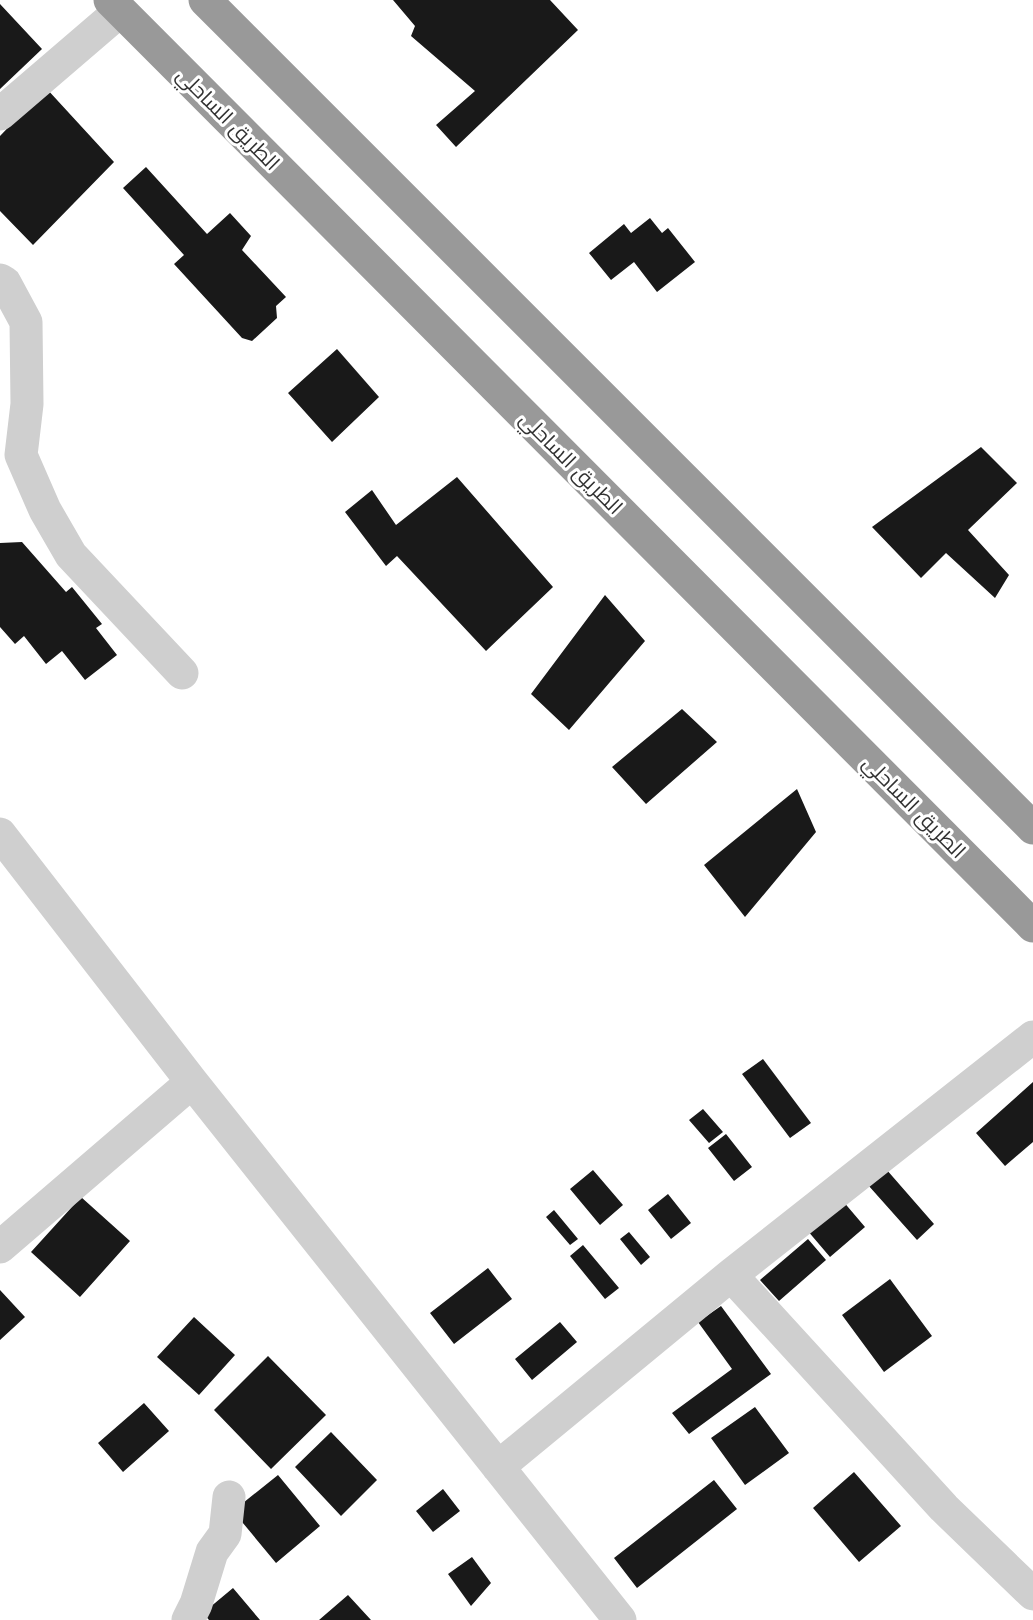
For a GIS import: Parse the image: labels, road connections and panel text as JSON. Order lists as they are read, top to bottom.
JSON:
{
  "streets": {
    "highway": ["الطريق الساحلي"]
  }
}
